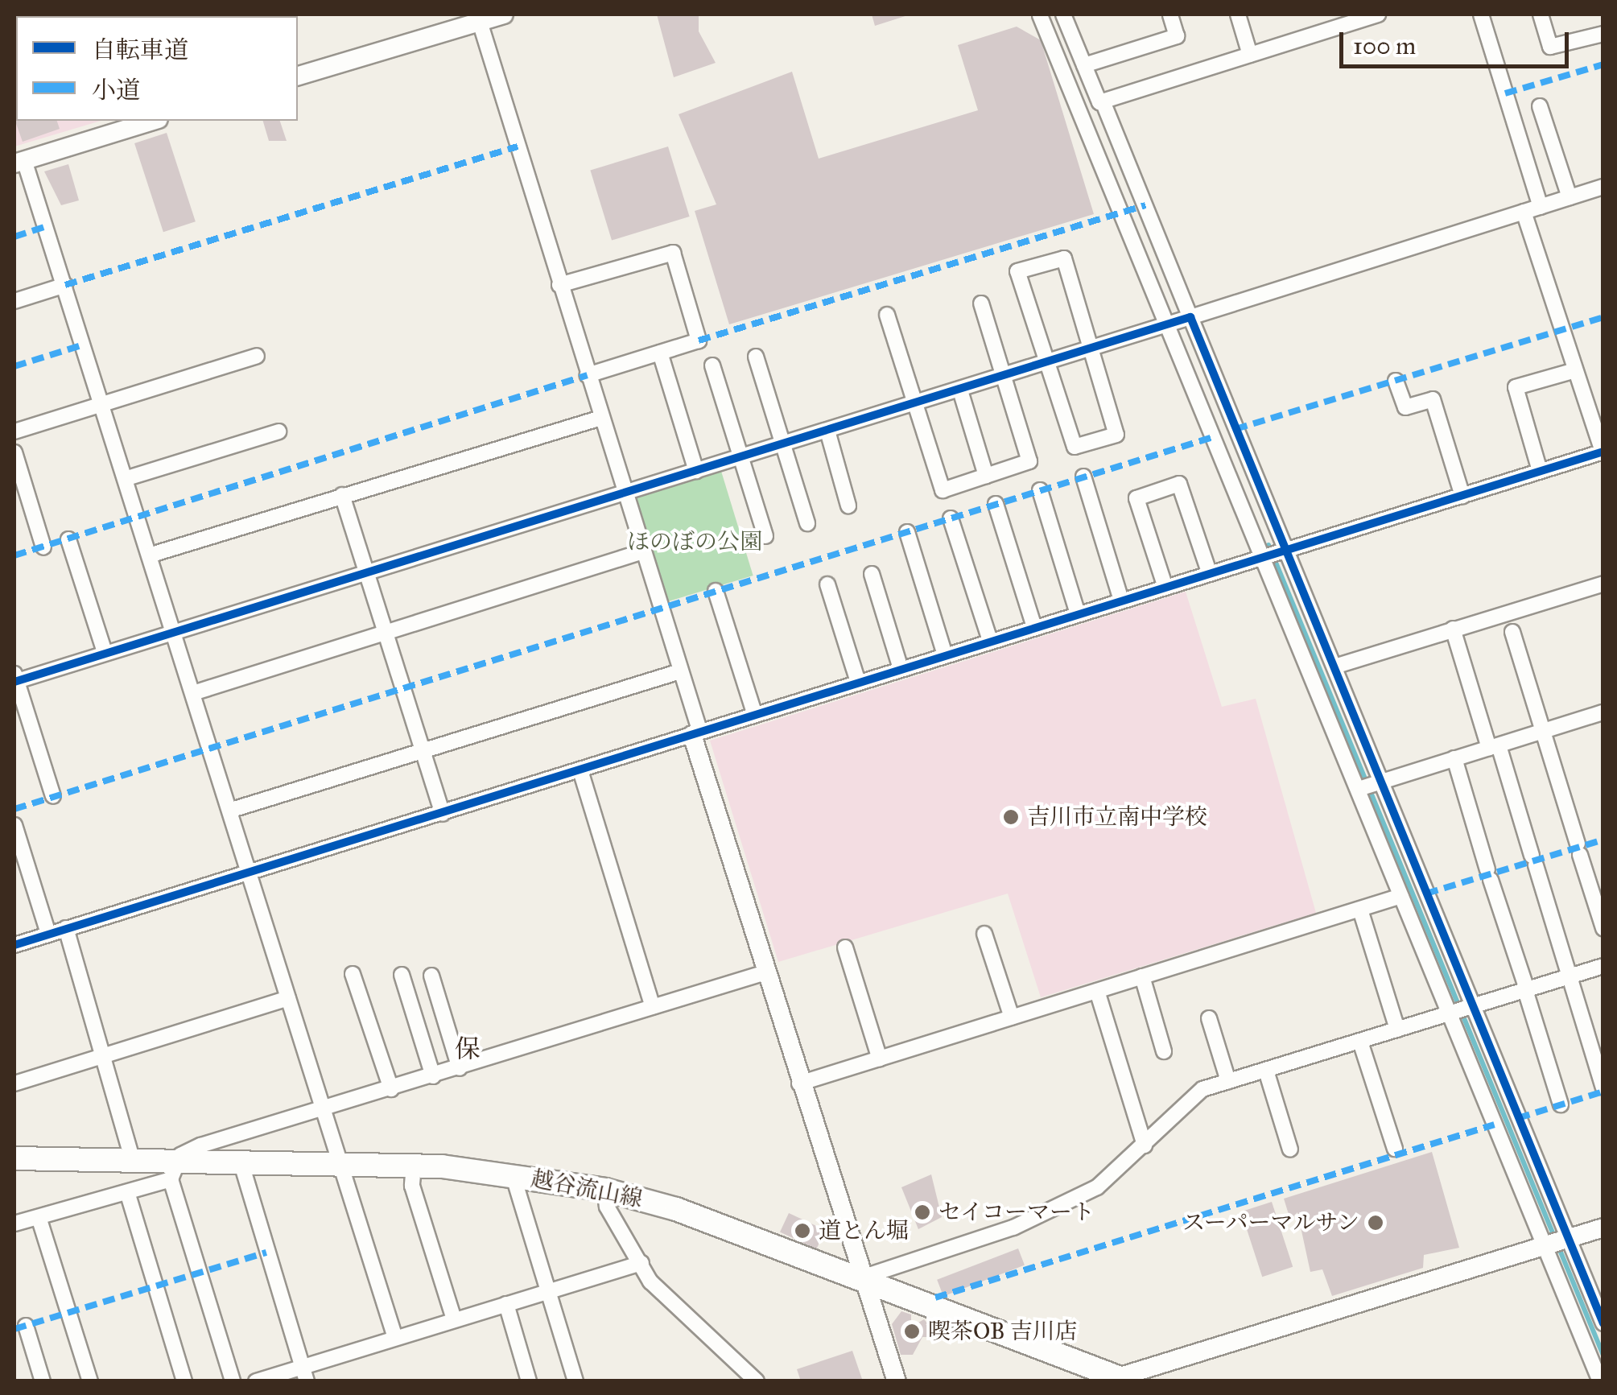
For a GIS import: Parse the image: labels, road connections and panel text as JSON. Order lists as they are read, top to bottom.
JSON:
{
  "streets": {
    "main road": ["越谷流山線"]
  },
  "districts": ["保"],
  "parks": ["ほのぼの公園"],
  "places": [
    "吉川市立南中学校",
    "セイコーマート",
    "スーパーマルサン",
    "道とん堀",
    "喫茶OB 吉川店"
  ],
  "legend": ["自転車道", "小道"],
  "scale_bar": "100 m"
}
